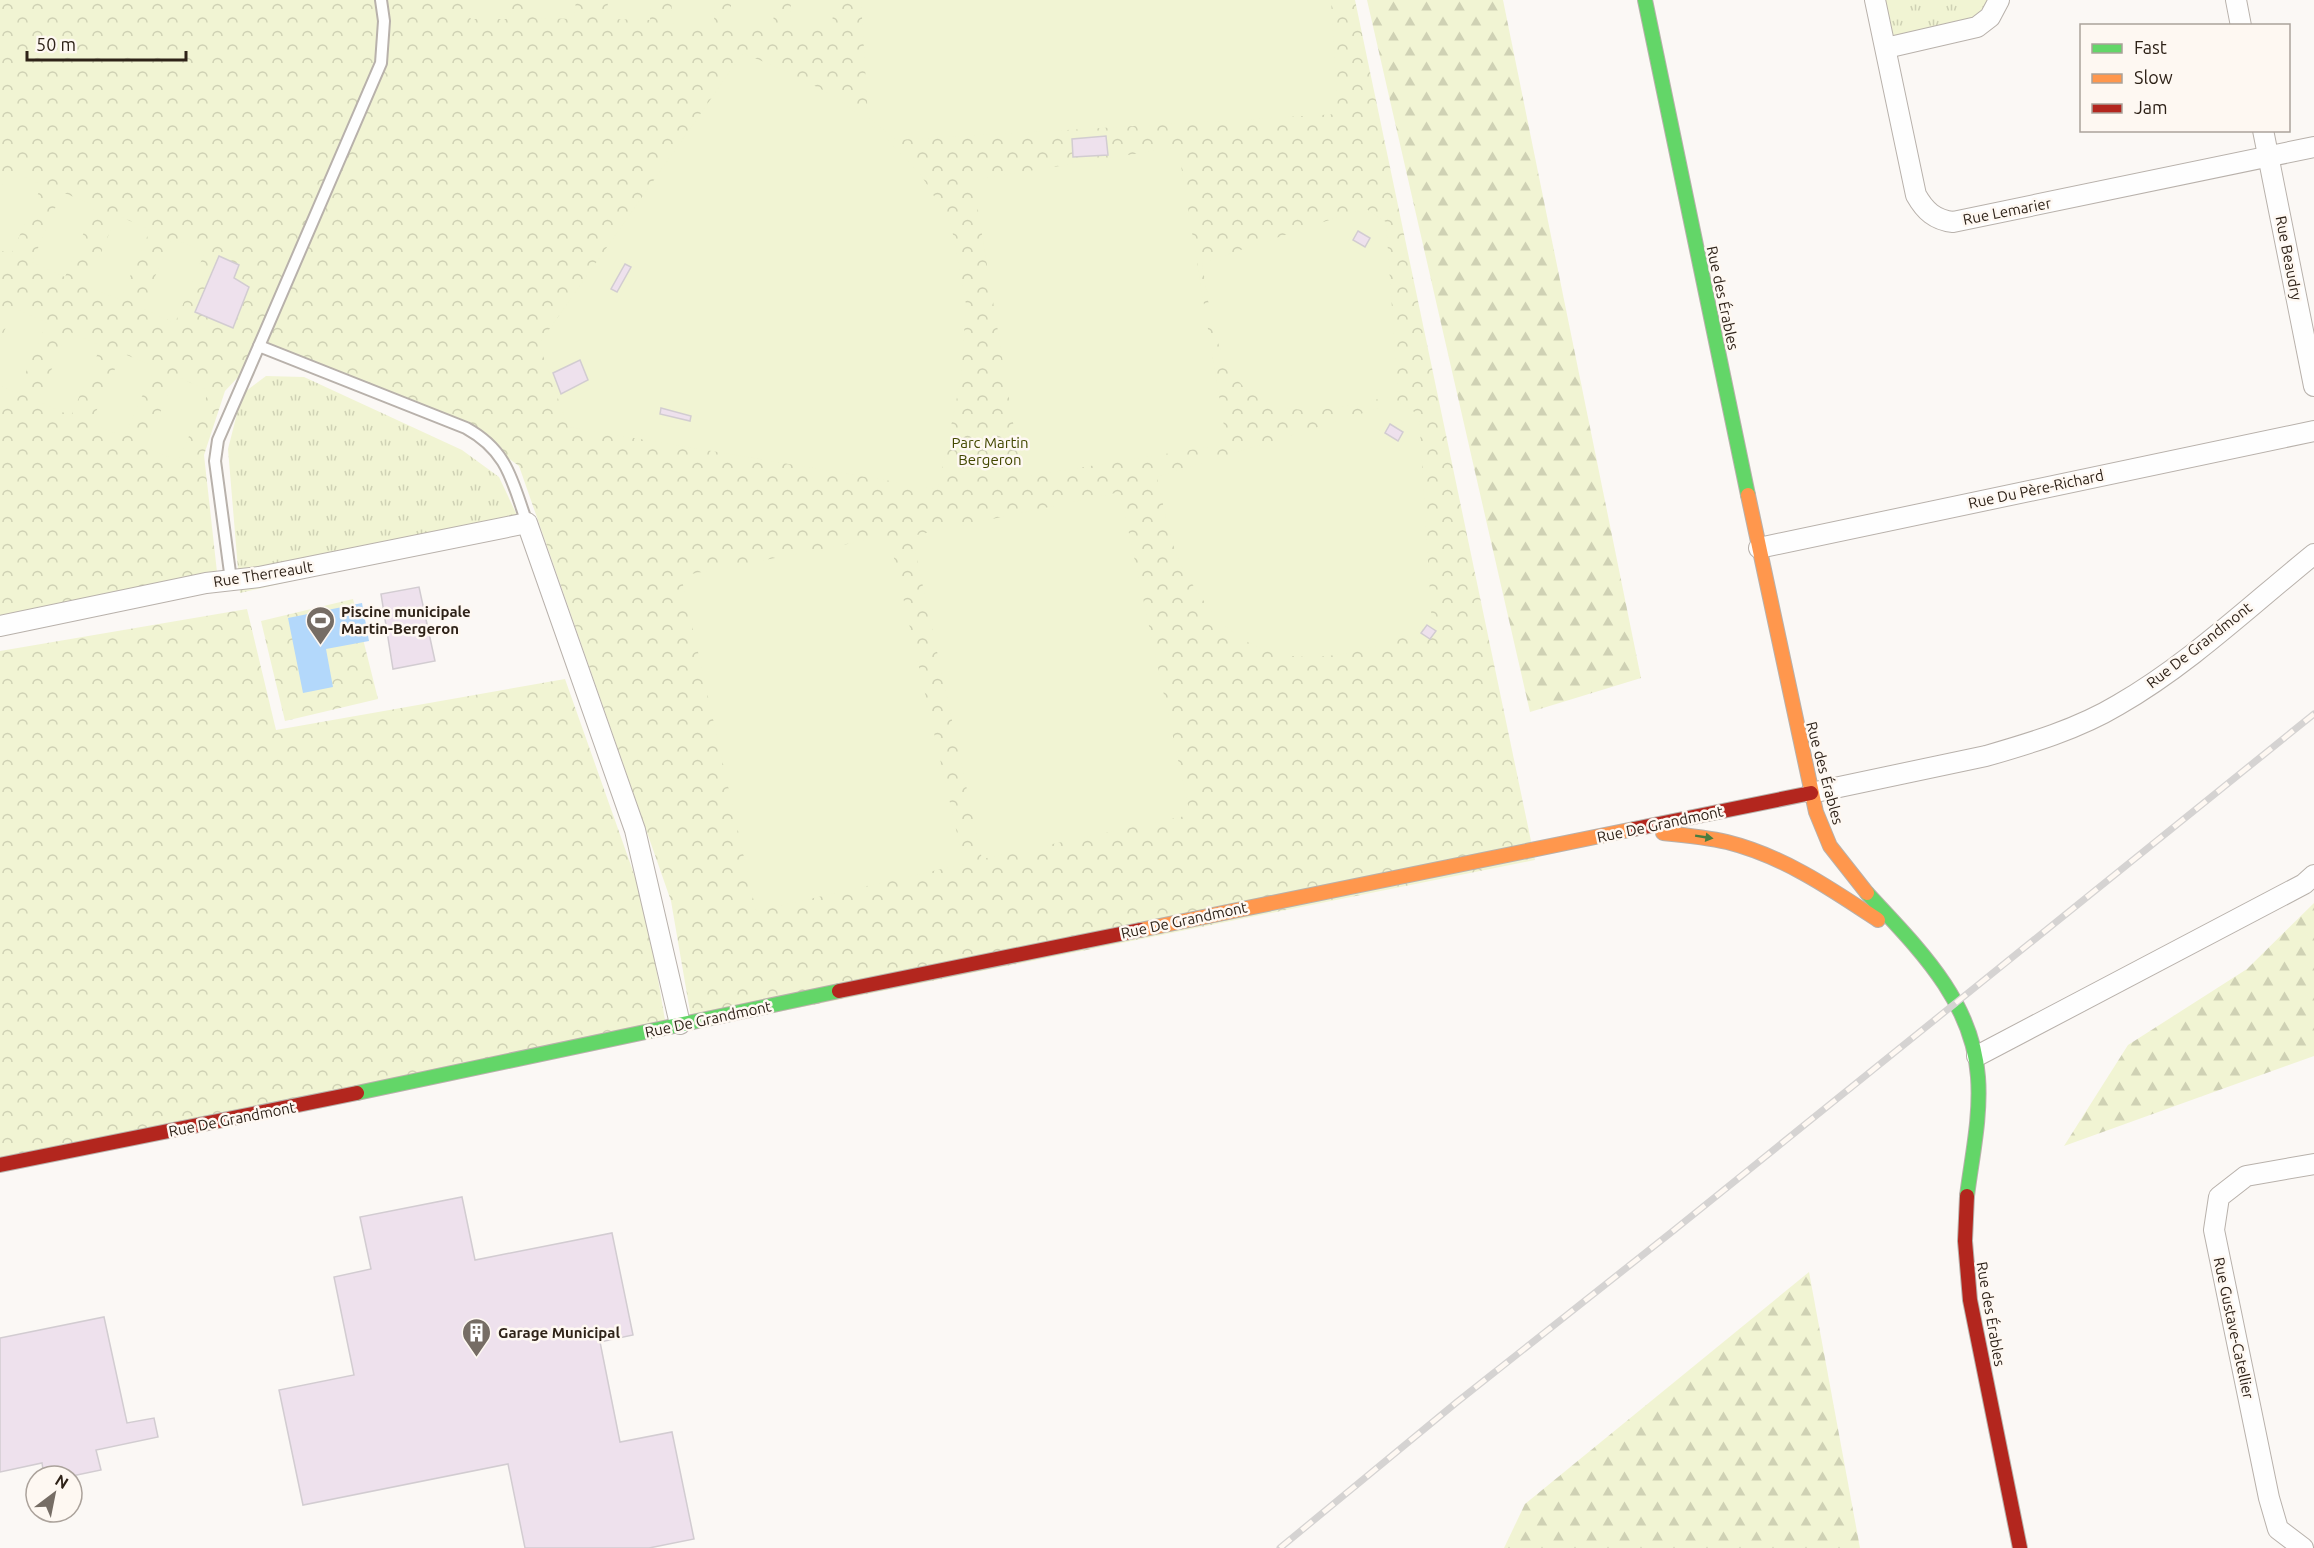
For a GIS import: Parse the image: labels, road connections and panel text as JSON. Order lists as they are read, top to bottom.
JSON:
{
  "streets": {
    "street": [
      "Rue Lemarier",
      "Rue Beaudry",
      "Rue des Érables",
      "Rue Du Père-Richard",
      "Rue Therreault",
      "Rue De Grandmont",
      "Rue Gustave-Catellier"
    ]
  },
  "crossings": [
    ["Rue Lemarier", "Rue Beaudry"],
    ["Rue des Érables", "Rue Du Père-Richard"],
    ["Rue des Érables", "Rue De Grandmont"]
  ],
  "parks": ["Parc Martin Bergeron"],
  "places": {
    "sports": ["Piscine municipale Martin-Bergeron"],
    "building": ["Garage Municipal"]
  },
  "legend": ["Fast", "Slow", "Jam"],
  "scale_bar": "50 m",
  "north": "top right"
}
